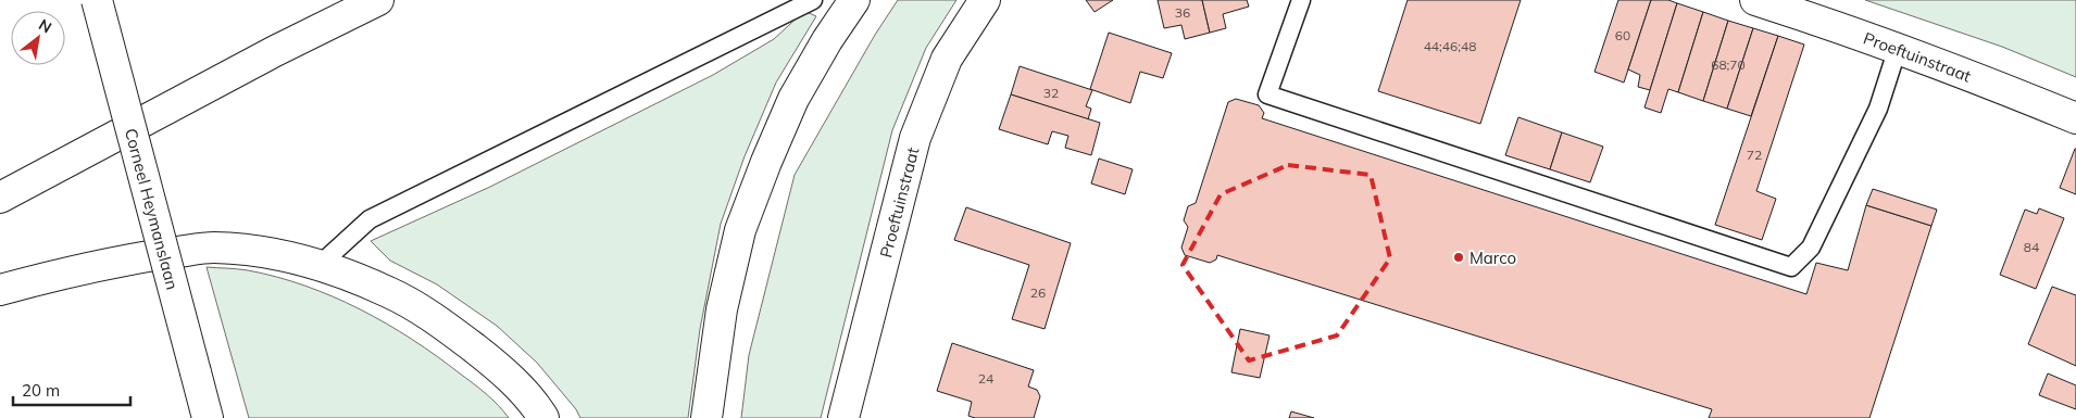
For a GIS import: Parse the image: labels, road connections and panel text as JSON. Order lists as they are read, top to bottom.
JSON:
{
  "streets": {
    "main road": ["Proeftuinstraat", "Corneel Heymanslaan"]
  },
  "places": ["Marco"],
  "house_numbers": [
    "36",
    "60",
    "44;46;48",
    "68;70",
    "32",
    "72",
    "84",
    "26",
    "24"
  ],
  "scale_bar": "20 m",
  "north": "top right"
}
